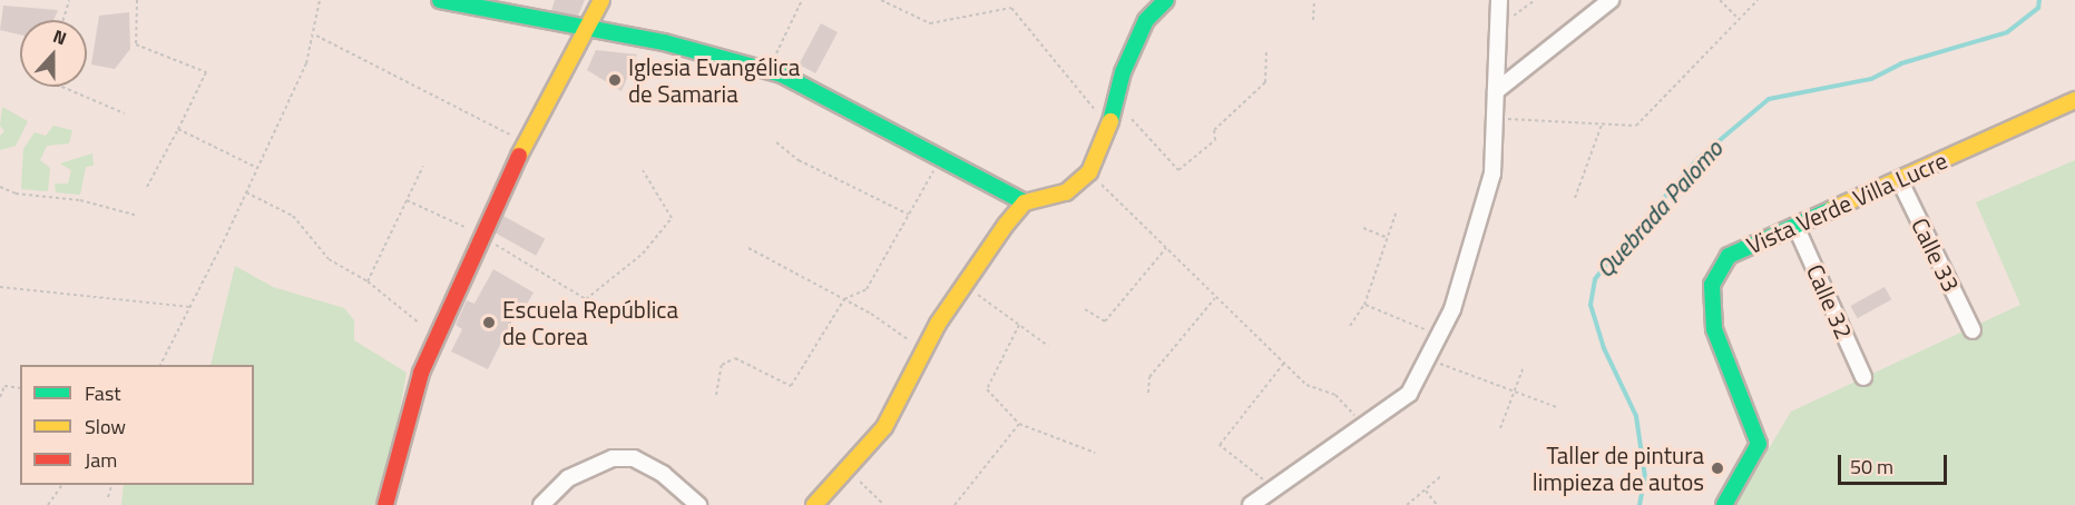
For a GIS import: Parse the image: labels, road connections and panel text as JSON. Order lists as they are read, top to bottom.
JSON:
{
  "streets": {
    "street": ["Vista Verde Villa Lucre", "Calle 33", "Calle 32"]
  },
  "crossings": [
    ["Vista Verde Villa Lucre", "Calle 33"],
    ["Vista Verde Villa Lucre", "Calle 32"]
  ],
  "water": ["Quebrada Palomo"],
  "places": ["Iglesia Evangélica de Samaria", "Escuela República de Corea", "Taller de pintura limpieza de autos"],
  "legend": ["Fast", "Slow", "Jam"],
  "scale_bar": "50 m",
  "north": "top"
}
